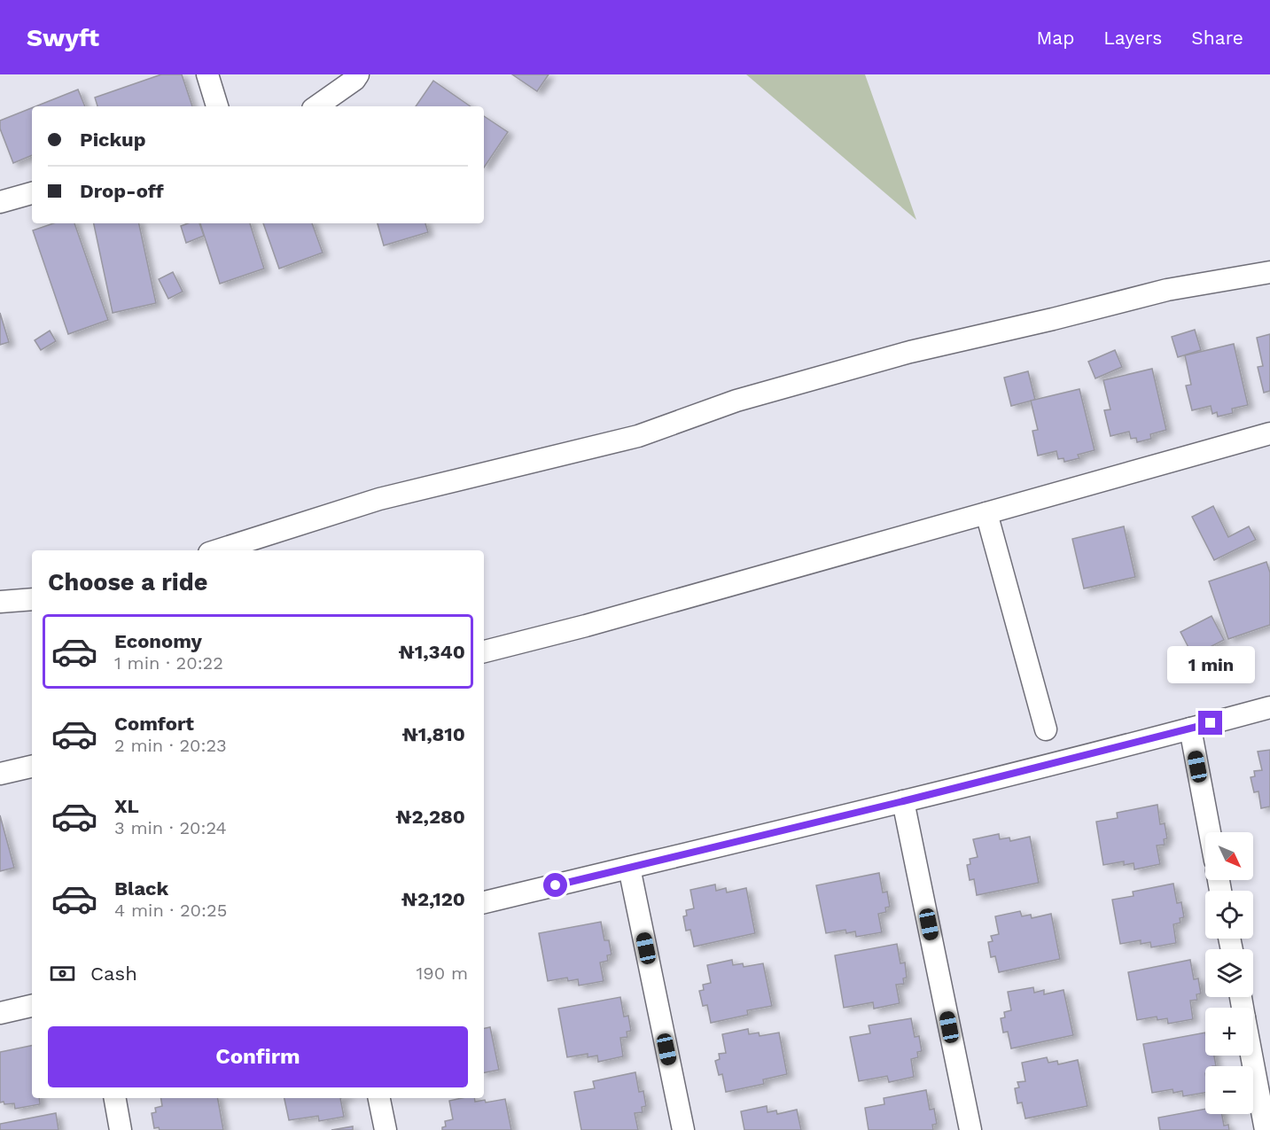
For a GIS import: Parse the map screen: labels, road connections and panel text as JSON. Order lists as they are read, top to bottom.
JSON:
{
  "north": "bottom right",
  "page": {
    "header": "Swyft",
    "nav": ["Map", "Layers", "Share"],
    "banner": ["Pickup", "Drop-off"],
    "heading": "Choose a ride",
    "list": [
      {
        "name": "Economy",
        "note": "1 min · 20:22",
        "value": "₦1,340"
      },
      {
        "name": "Comfort",
        "note": "2 min · 20:23",
        "value": "₦1,810"
      },
      {
        "name": "XL",
        "note": "3 min · 20:24",
        "value": "₦2,280"
      },
      {
        "name": "Black",
        "note": "4 min · 20:25",
        "value": "₦2,120"
      }
    ],
    "bubble": "1 min",
    "map_buttons": ["+", "−"],
    "pay": ["Cash", "190 m"],
    "buttons": "Confirm"
  }
}
